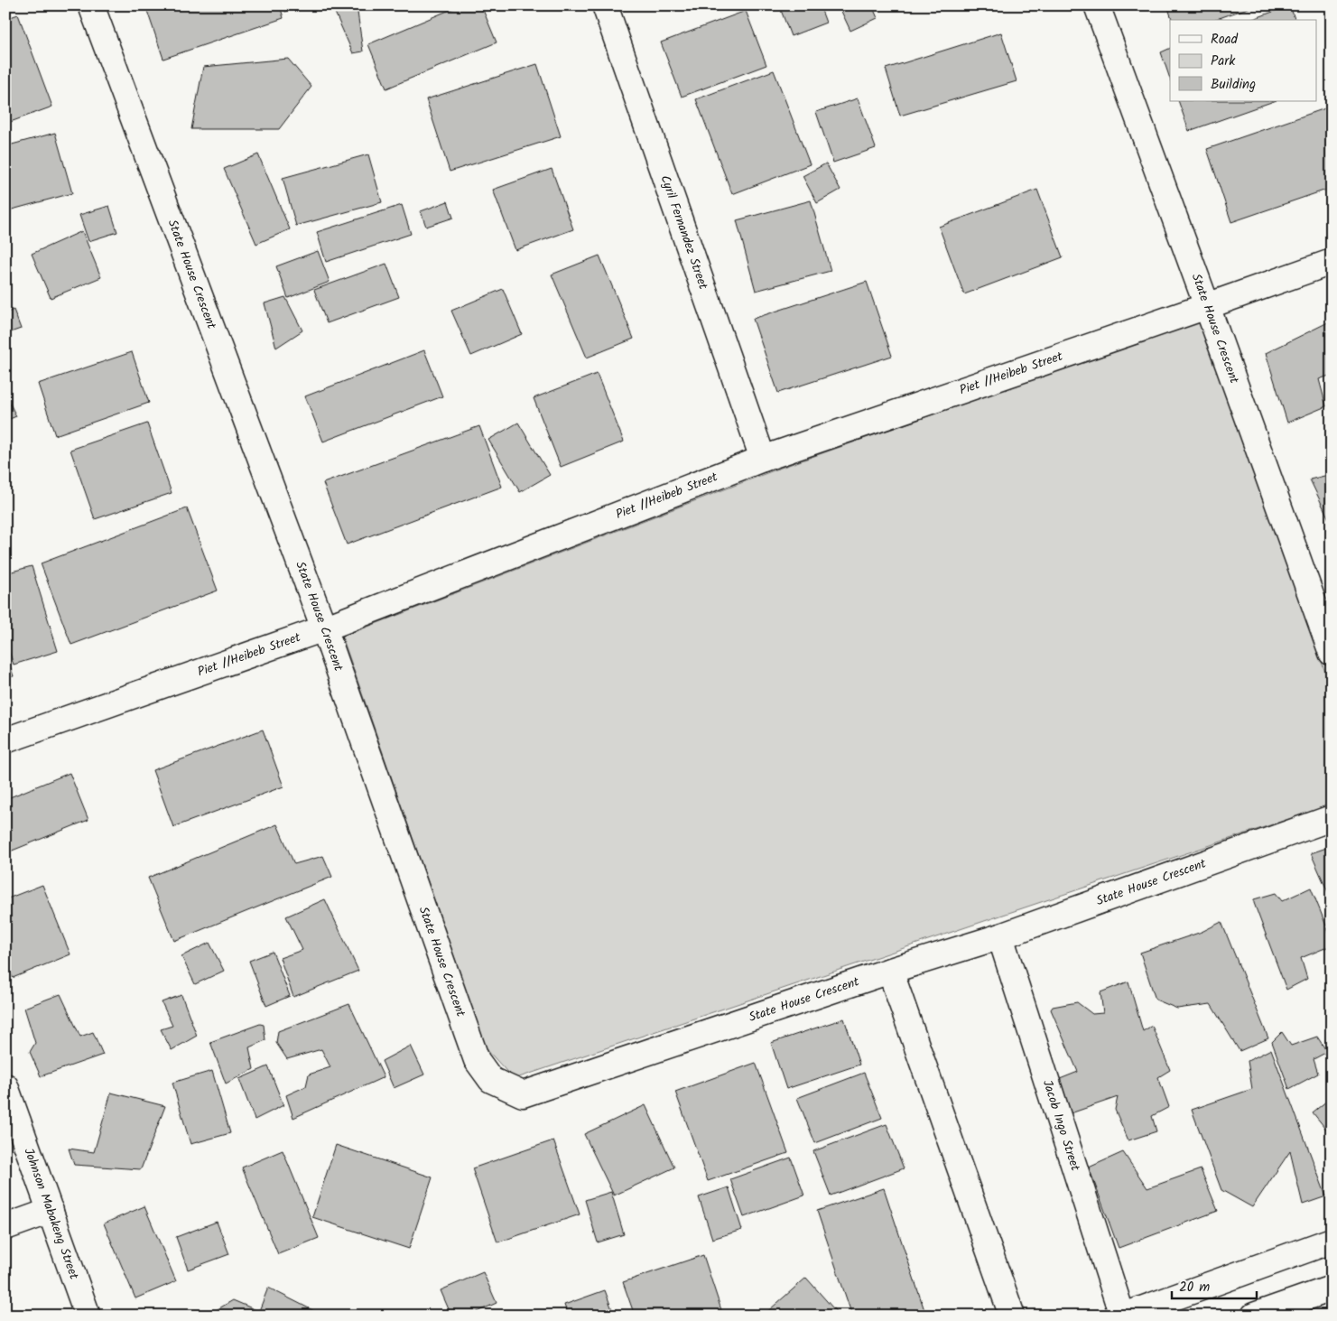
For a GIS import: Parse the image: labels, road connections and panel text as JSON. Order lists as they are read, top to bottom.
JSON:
{
  "streets": {
    "street": [
      "Cyril Fernandez Street",
      "State House Crescent",
      "Piet //Heibeb Street",
      "Jacob Ingo Street",
      "Johnson Mabakeng Street"
    ]
  },
  "crossings": [
    ["Cyril Fernandez Street", "Piet //Heibeb Street"],
    ["State House Crescent", "Piet //Heibeb Street"],
    ["State House Crescent", "Jacob Ingo Street"]
  ],
  "legend": ["Road", "Park", "Building"],
  "scale_bar": "20 m"
}
